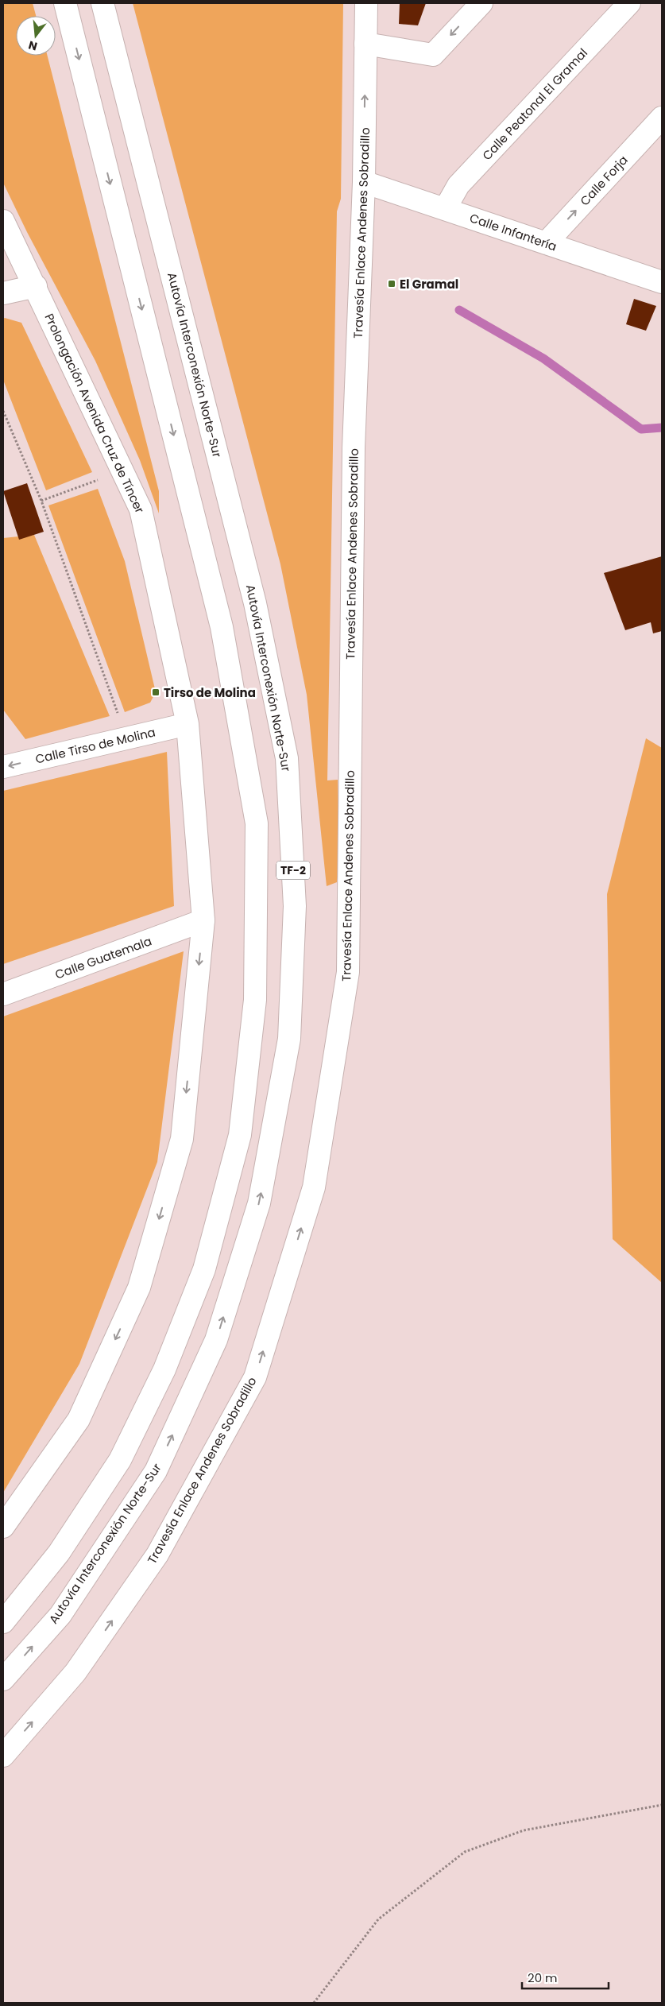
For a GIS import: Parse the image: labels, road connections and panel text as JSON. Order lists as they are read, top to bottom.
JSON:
{
  "streets": {
    "main road": [
      "Calle Peatonal El Gramal",
      "Calle Forja",
      "Calle Infantería",
      "Travesía Enlace Andenes Sobradillo",
      "Autovía Interconexión Norte-Sur",
      "Prolongación Avenida Cruz de Tíncer",
      "Calle Tirso de Molina",
      "TF-2",
      "Calle Guatemala"
    ]
  },
  "crossings": [
    ["Calle Peatonal El Gramal", "Calle Infantería"],
    ["Calle Forja", "Calle Infantería"],
    ["Calle Infantería", "Travesía Enlace Andenes Sobradillo"],
    ["Prolongación Avenida Cruz de Tíncer", "Calle Tirso de Molina"],
    ["Prolongación Avenida Cruz de Tíncer", "Calle Guatemala"]
  ],
  "one_way": ["Calle Forja", "Calle Tirso de Molina"],
  "places": {
    "transit": ["El Gramal", "Tirso de Molina"]
  },
  "scale_bar": "20 m",
  "north": "bottom"
}
